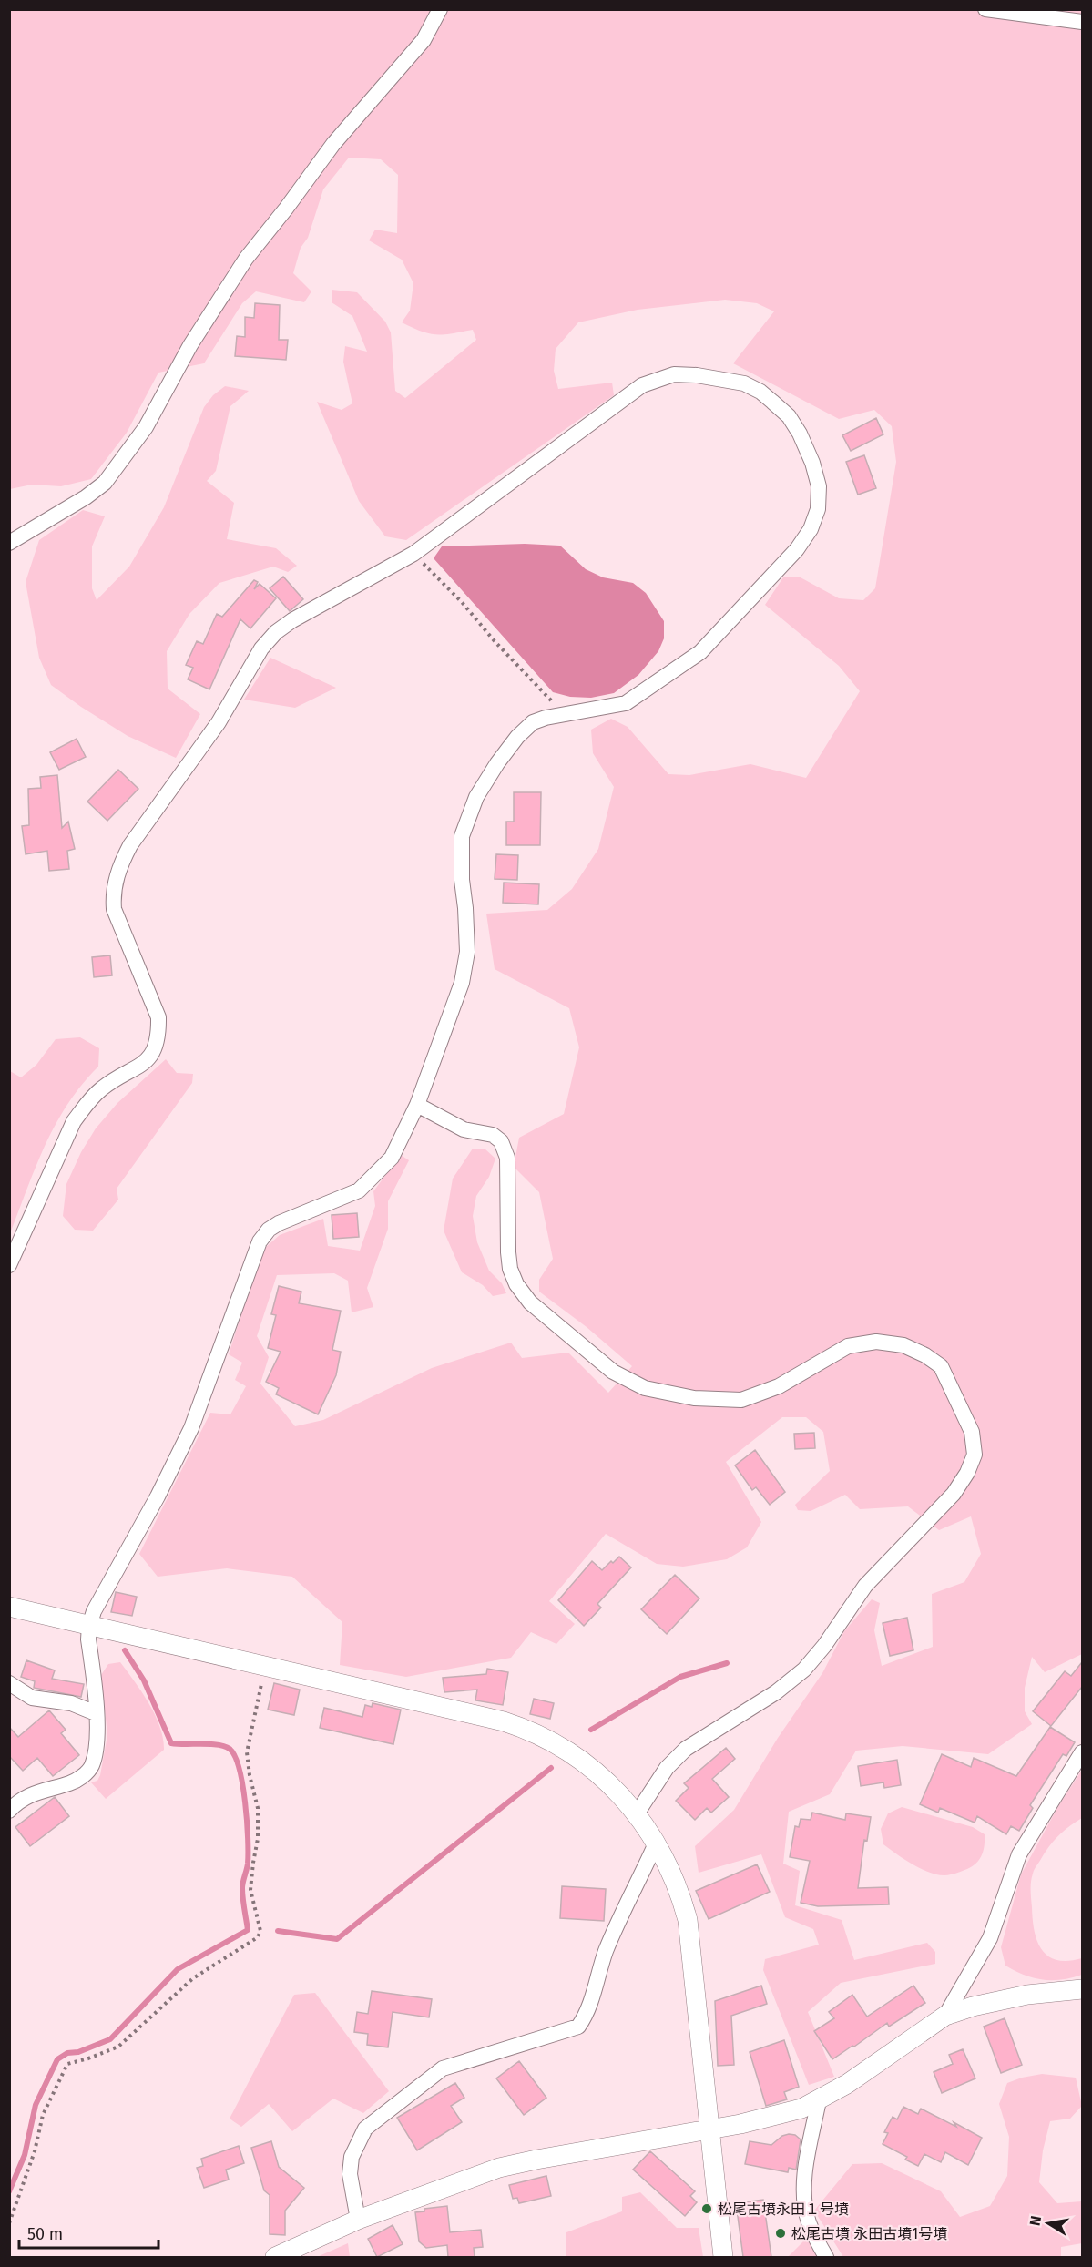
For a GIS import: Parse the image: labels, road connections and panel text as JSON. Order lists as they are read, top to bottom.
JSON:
{
  "places": ["松尾古墳永田１号墳", "松尾古墳 永田古墳1号墳"],
  "scale_bar": "50 m",
  "north": "left"
}
